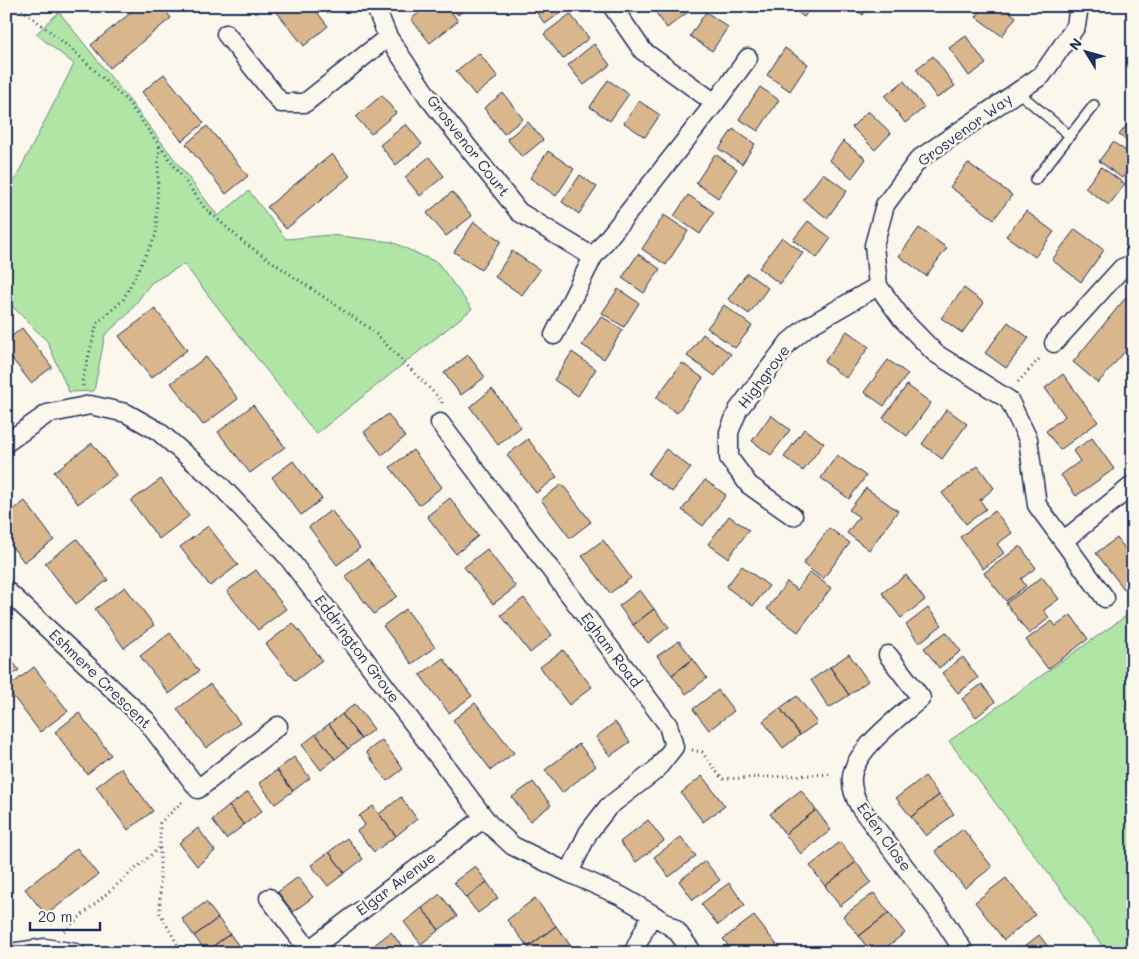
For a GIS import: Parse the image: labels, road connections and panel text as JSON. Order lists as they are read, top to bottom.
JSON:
{
  "streets": {
    "street": [
      "Grosvenor Way",
      "Grosvenor Court",
      "Highgrove",
      "Eddrington Grove",
      "Egham Road",
      "Eshmere Crescent",
      "Eden Close",
      "Elgar Avenue"
    ]
  },
  "crossings": [
    ["Grosvenor Way", "Highgrove"],
    ["Eddrington Grove", "Elgar Avenue"]
  ],
  "scale_bar": "20 m",
  "north": "top left"
}
